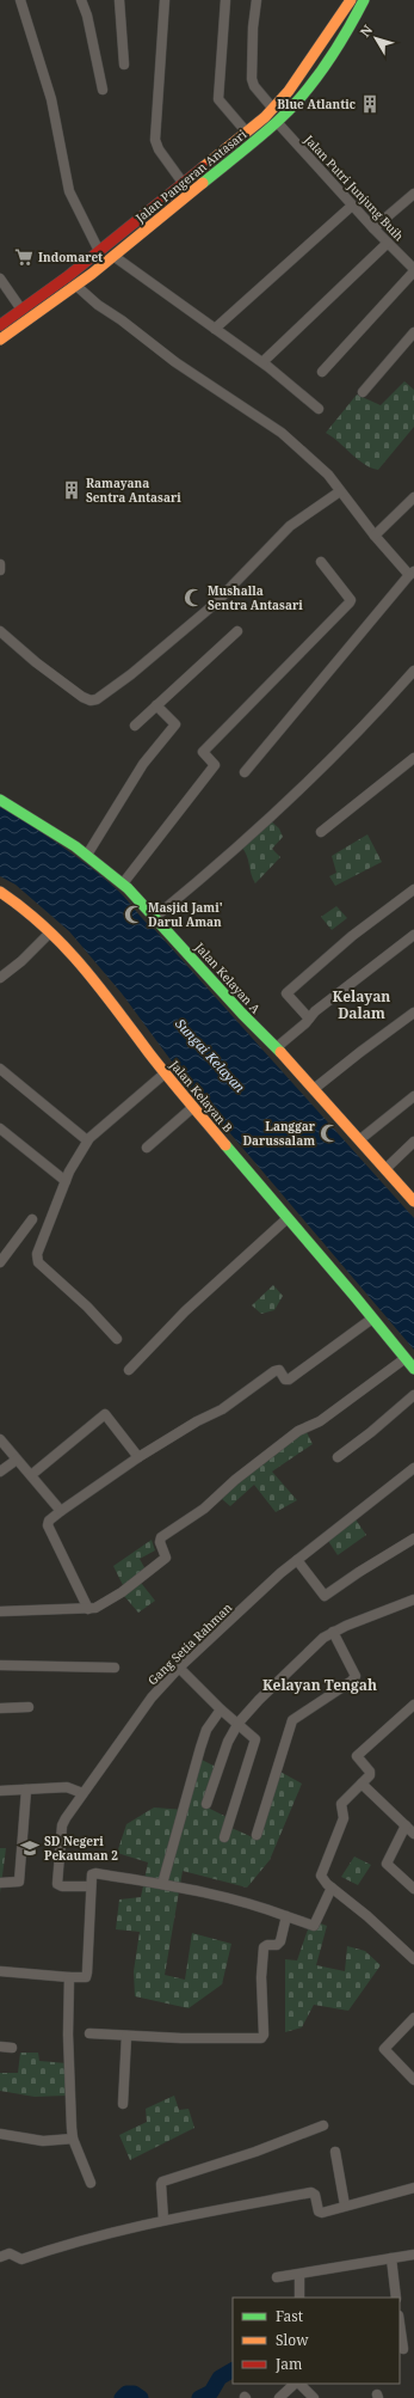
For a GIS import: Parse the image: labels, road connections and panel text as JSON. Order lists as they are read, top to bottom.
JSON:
{
  "streets": {
    "main road": ["Jalan Pangeran Antasari", "Jalan Kelayan A", "Jalan Kelayan B"],
    "street": ["Jalan Putri Junjung Buih", "Gang Setia Rahman"]
  },
  "crossings": [
    ["Jalan Pangeran Antasari", "Jalan Putri Junjung Buih"]
  ],
  "districts": ["Kelayan Dalam", "Kelayan Tengah"],
  "water": ["Sungai Kelayan"],
  "places": {
    "building": ["Blue Atlantic", "Ramayana Sentra Antasari"],
    "supermarket": ["Indomaret"],
    "mosque": ["Mushalla Sentra Antasari", "Masjid Jami' Darul Aman", "Langgar Darussalam"],
    "school or university": ["SD Negeri Pekauman 2"]
  },
  "legend": ["Fast", "Slow", "Jam"],
  "north": "top left"
}
